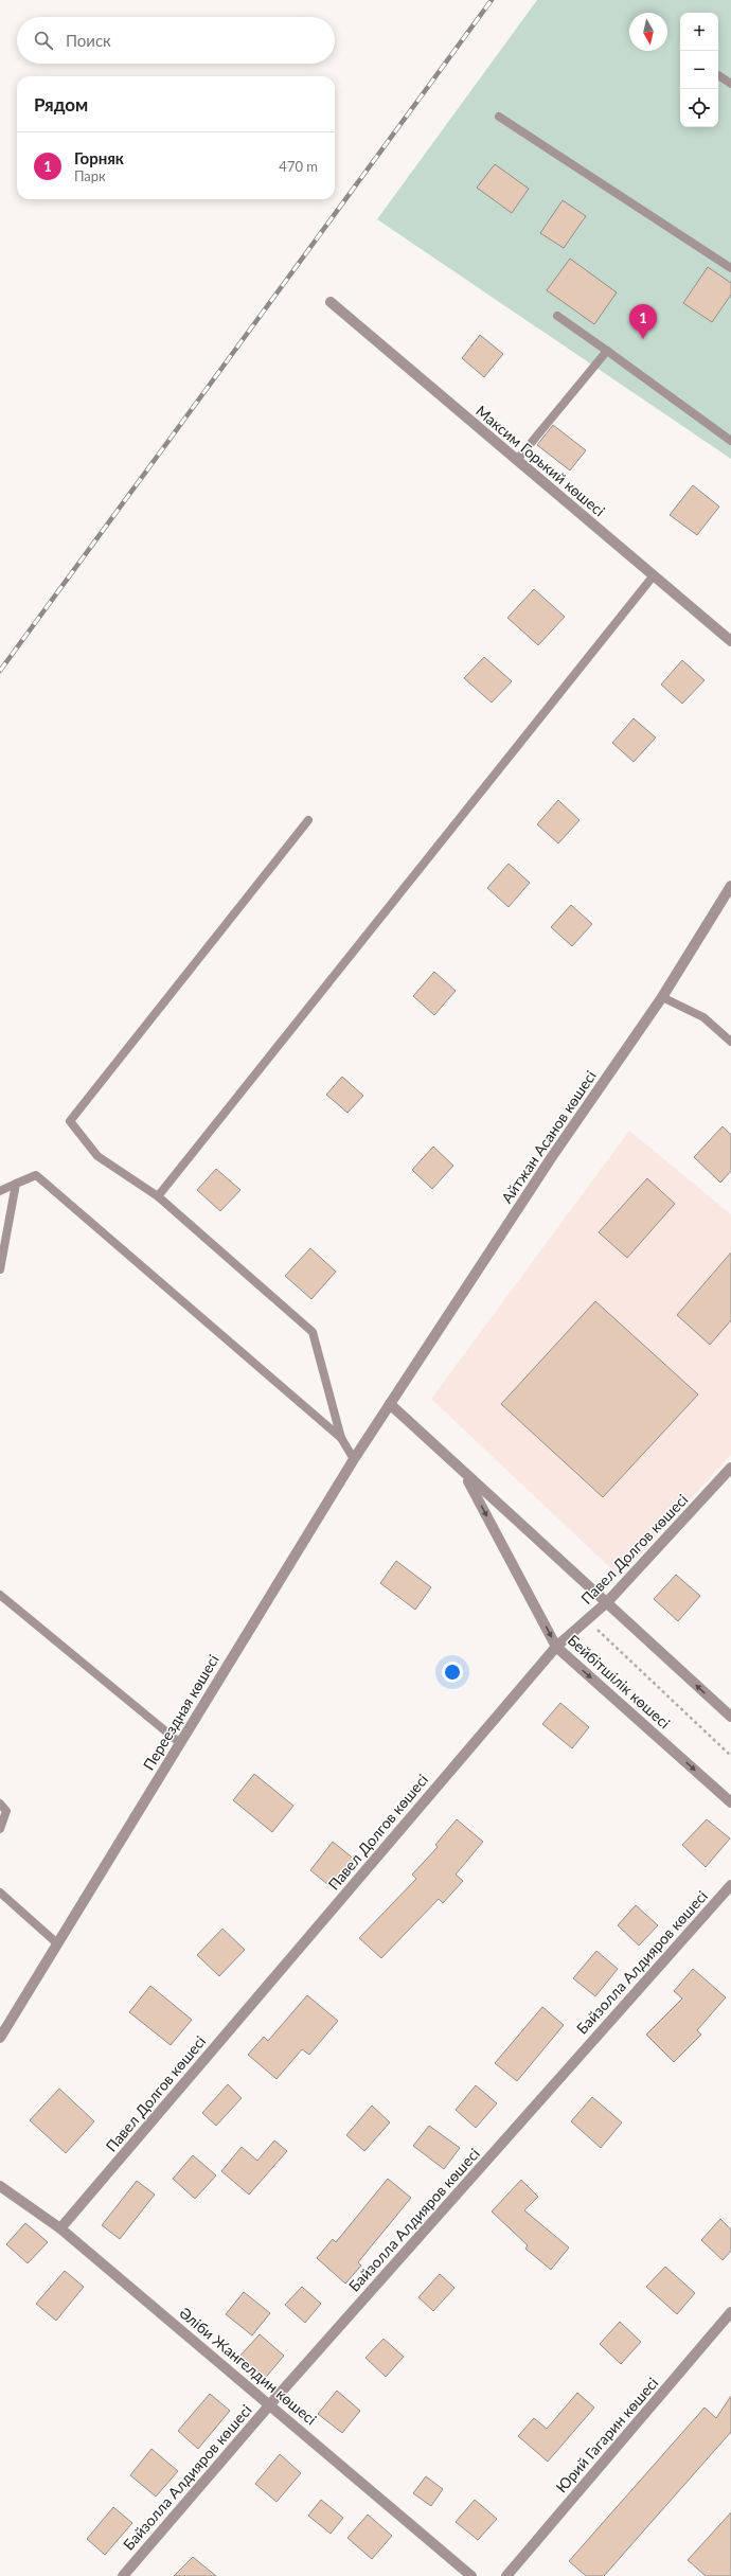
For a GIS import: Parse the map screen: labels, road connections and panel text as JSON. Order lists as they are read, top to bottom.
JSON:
{
  "streets": {
    "street": [
      "Максим Горький көшесі",
      "Айтжан Асанов көшесі",
      "Павел Долгов көшесі",
      "Бейбітшілік көшесі",
      "Переездная көшесі",
      "Байзолла Алдияров көшесі",
      "Әліби Жангелдин көшесі",
      "Юрий Гагарин көшесі"
    ]
  },
  "crossings": [
    ["Айтжан Асанов көшесі", "Бейбітшілік көшесі"],
    ["Айтжан Асанов көшесі", "Переездная көшесі"],
    ["Павел Долгов көшесі", "Бейбітшілік көшесі"],
    ["Павел Долгов көшесі", "Әліби Жангелдин көшесі"],
    ["Бейбітшілік көшесі", "Переездная көшесі"],
    ["Байзолла Алдияров көшесі", "Әліби Жангелдин көшесі"]
  ],
  "north": "bottom",
  "page": {
    "map_buttons": ["+", "−"],
    "search": "Поиск",
    "heading": "Рядом",
    "list": [
      {
        "mark": "1",
        "name": "Горняк",
        "note": "Парк",
        "value": "470 m"
      }
    ],
    "pins": "1"
  }
}
